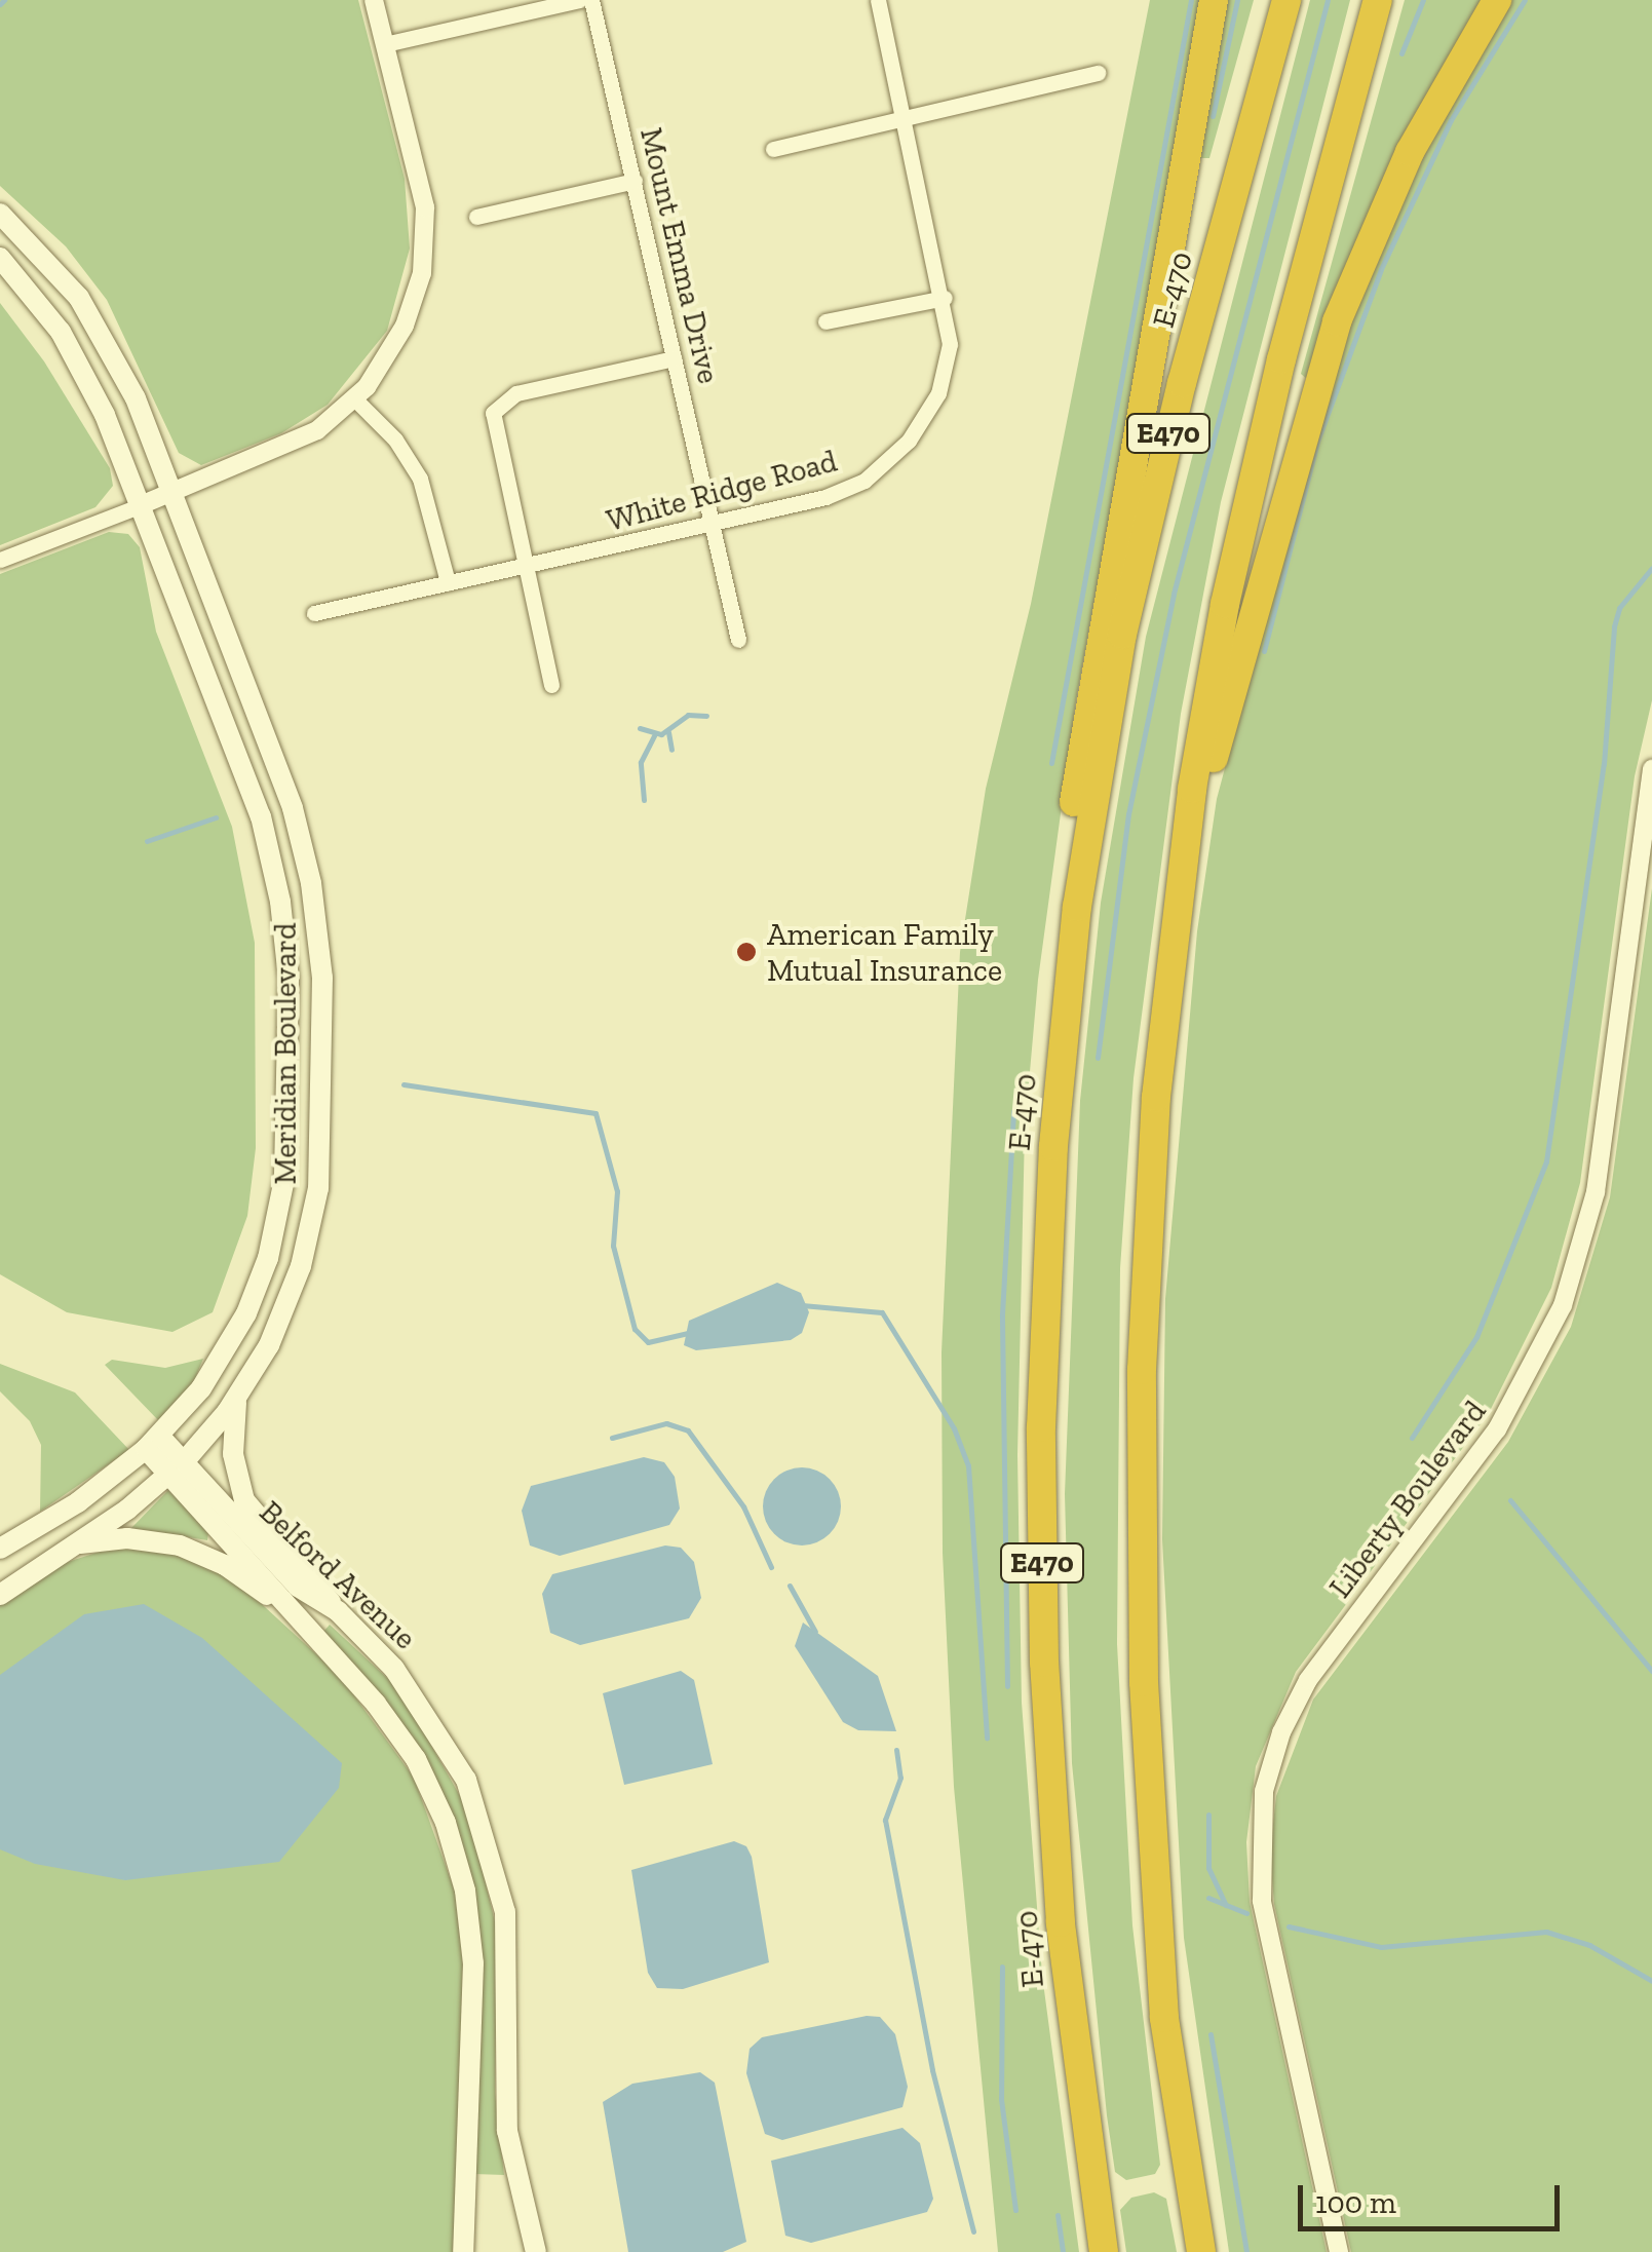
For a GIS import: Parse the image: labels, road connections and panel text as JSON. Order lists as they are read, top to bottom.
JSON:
{
  "streets": {
    "highway": ["E-470", "E470"],
    "main road": ["Meridian Boulevard", "Belford Avenue"],
    "street": ["Mount Emma Drive", "White Ridge Road", "Liberty Boulevard"]
  },
  "crossings": [
    ["Mount Emma Drive", "White Ridge Road"],
    ["Meridian Boulevard", "Belford Avenue"]
  ],
  "places": ["American Family Mutual Insurance"],
  "scale_bar": "100 m"
}
